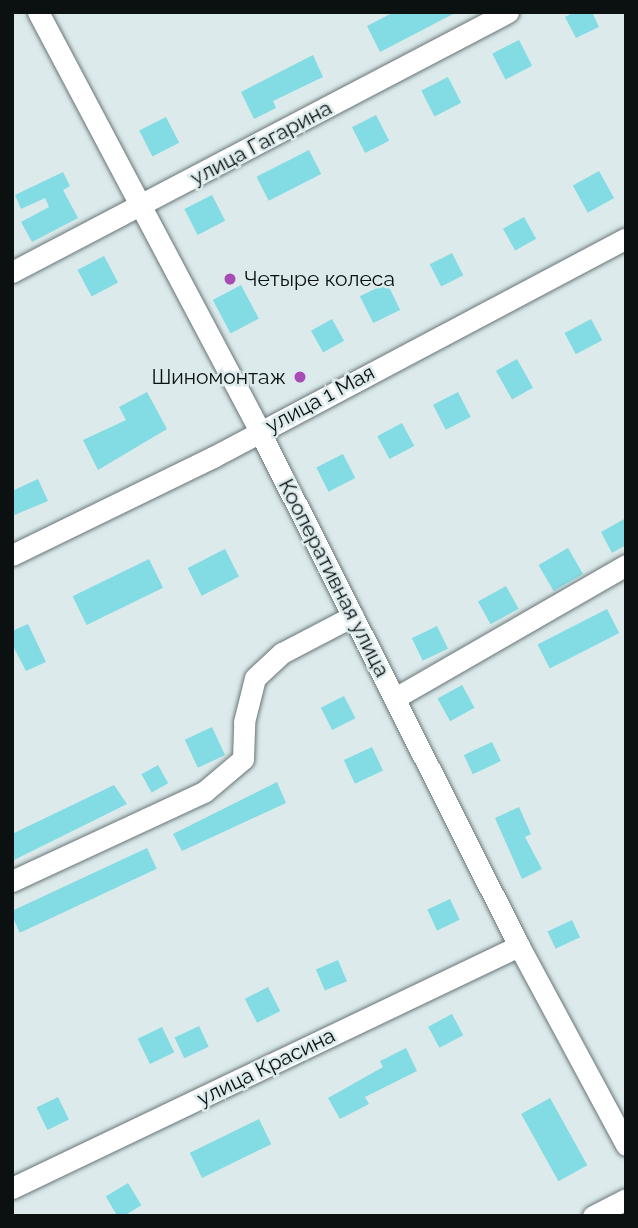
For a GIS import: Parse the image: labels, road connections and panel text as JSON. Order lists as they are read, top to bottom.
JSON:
{
  "streets": {
    "street": [
      "улица Гагарина",
      "улица 1 Мая",
      "Кооперативная улица",
      "улица Красина"
    ]
  },
  "crossings": [
    ["улица Гагарина", "Кооперативная улица"],
    ["улица 1 Мая", "Кооперативная улица"],
    ["Кооперативная улица", "улица Красина"]
  ],
  "places": ["Четыре колеса", "Шиномонтаж"]
}
